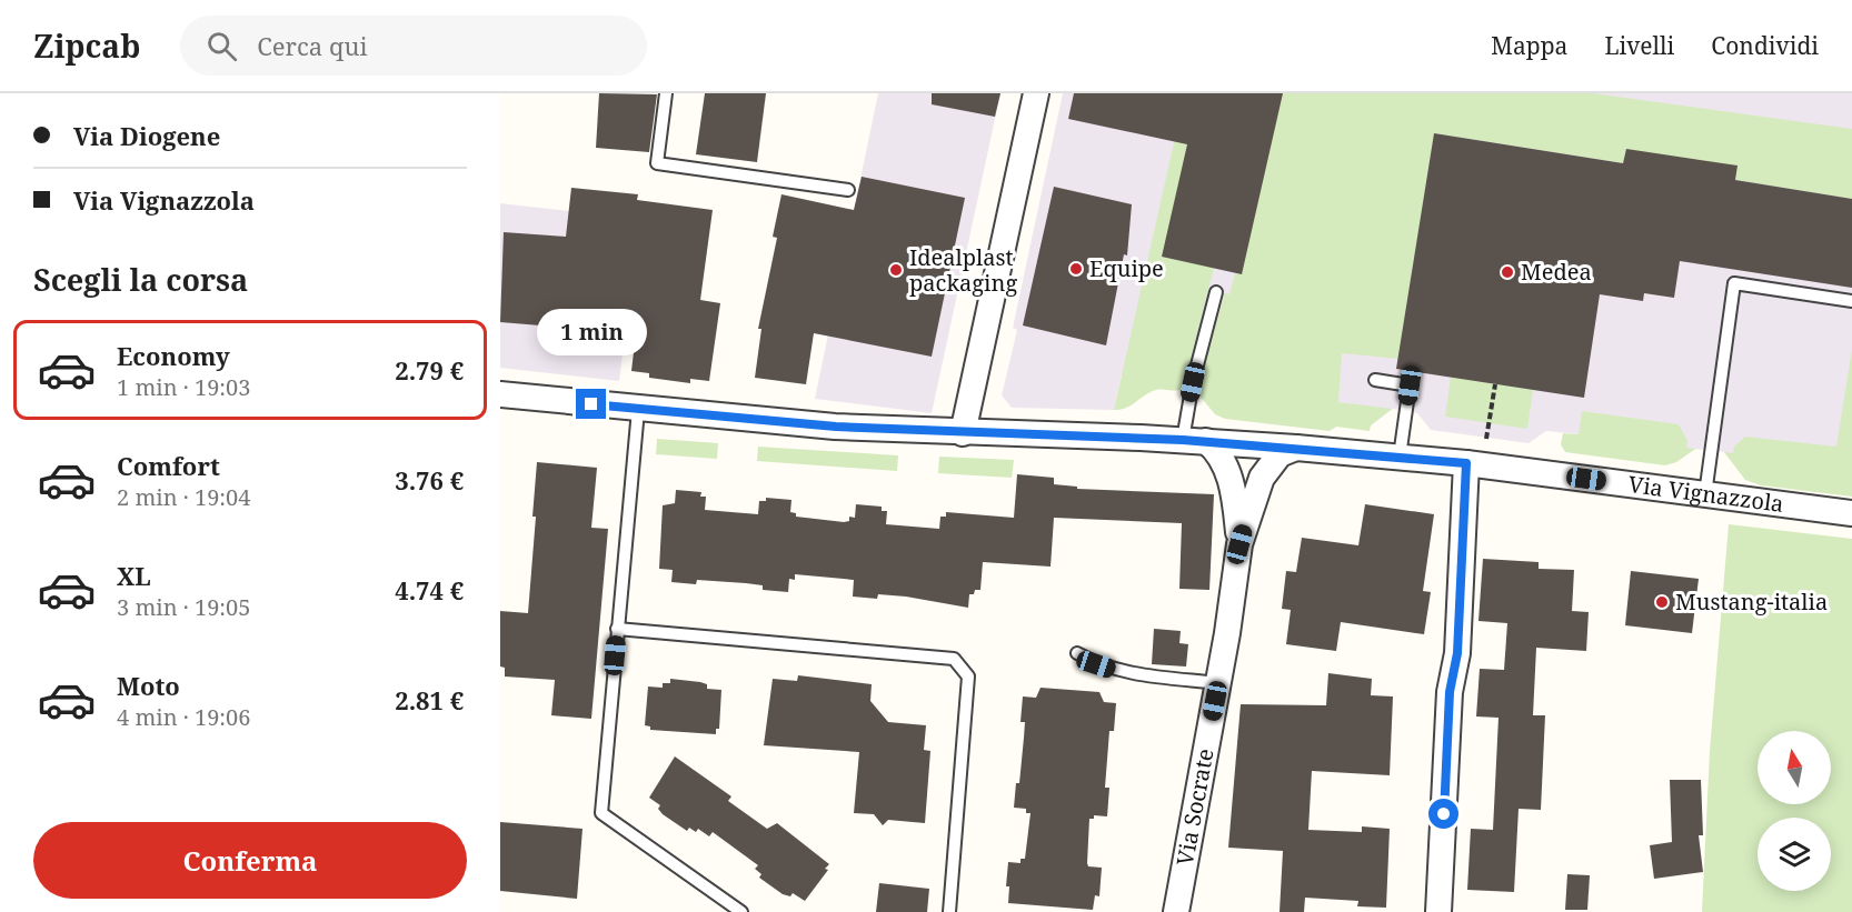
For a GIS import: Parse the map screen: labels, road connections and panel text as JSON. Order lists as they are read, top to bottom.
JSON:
{
  "streets": {
    "street": ["Via Vignazzola", "Via Socrate"]
  },
  "crossings": [
    ["Via Vignazzola", "Via Socrate"]
  ],
  "places": [
    "Equipe",
    "Idealplast packaging",
    "Medea",
    "Mustang-italia"
  ],
  "north": "top",
  "page": {
    "header": "Zipcab",
    "search": "Cerca qui",
    "nav": ["Mappa", "Livelli", "Condividi"],
    "banner": ["Via Diogene", "Via Vignazzola"],
    "heading": "Scegli la corsa",
    "bubble": "1 min",
    "list": [
      {
        "name": "Economy",
        "note": "1 min · 19:03",
        "value": "2.79 €"
      },
      {
        "name": "Comfort",
        "note": "2 min · 19:04",
        "value": "3.76 €"
      },
      {
        "name": "XL",
        "note": "3 min · 19:05",
        "value": "4.74 €"
      },
      {
        "name": "Moto",
        "note": "4 min · 19:06",
        "value": "2.81 €"
      }
    ],
    "buttons": "Conferma"
  }
}
